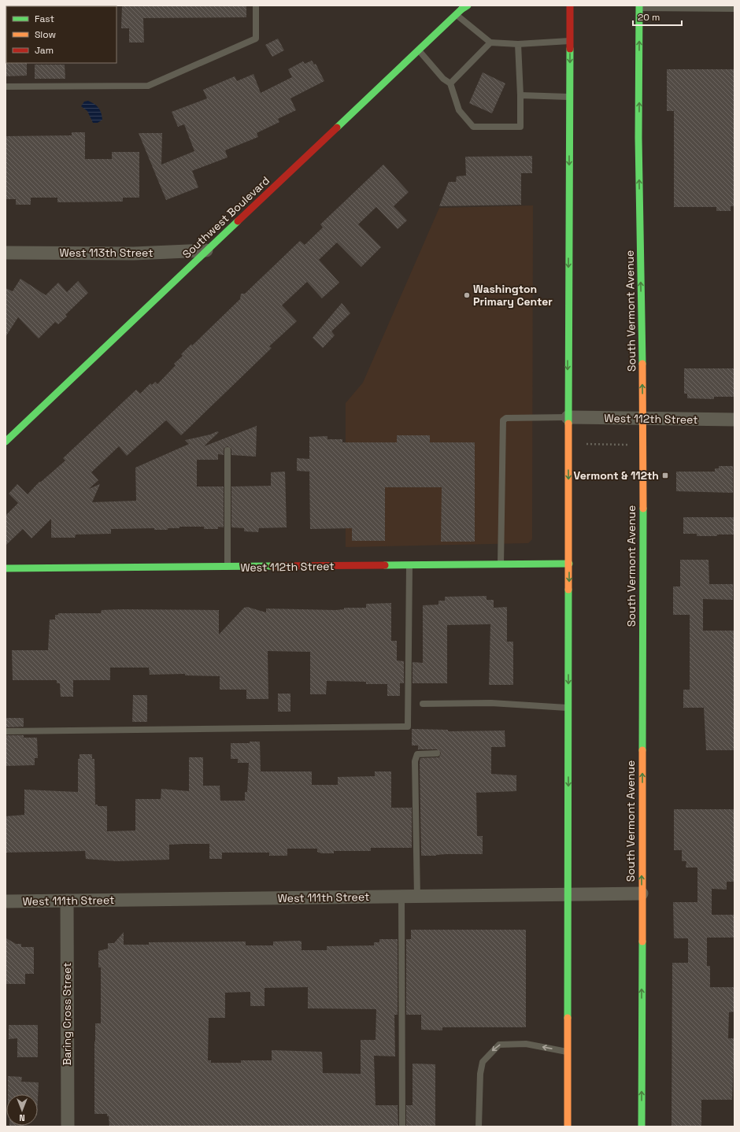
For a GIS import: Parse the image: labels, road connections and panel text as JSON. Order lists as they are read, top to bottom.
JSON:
{
  "streets": {
    "main road": ["Southwest Boulevard", "South Vermont Avenue", "West 112th Street"],
    "street": ["West 113th Street", "West 111th Street", "Baring Cross Street"]
  },
  "crossings": [
    ["Southwest Boulevard", "West 113th Street"],
    ["South Vermont Avenue", "West 112th Street"],
    ["South Vermont Avenue", "West 111th Street"],
    ["West 111th Street", "Baring Cross Street"]
  ],
  "one_way": ["South Vermont Avenue"],
  "places": {
    "other": ["Washington Primary Center"],
    "transit": ["Vermont & 112th"]
  },
  "legend": ["Fast", "Slow", "Jam"],
  "scale_bar": "20 m",
  "north": "bottom"
}
